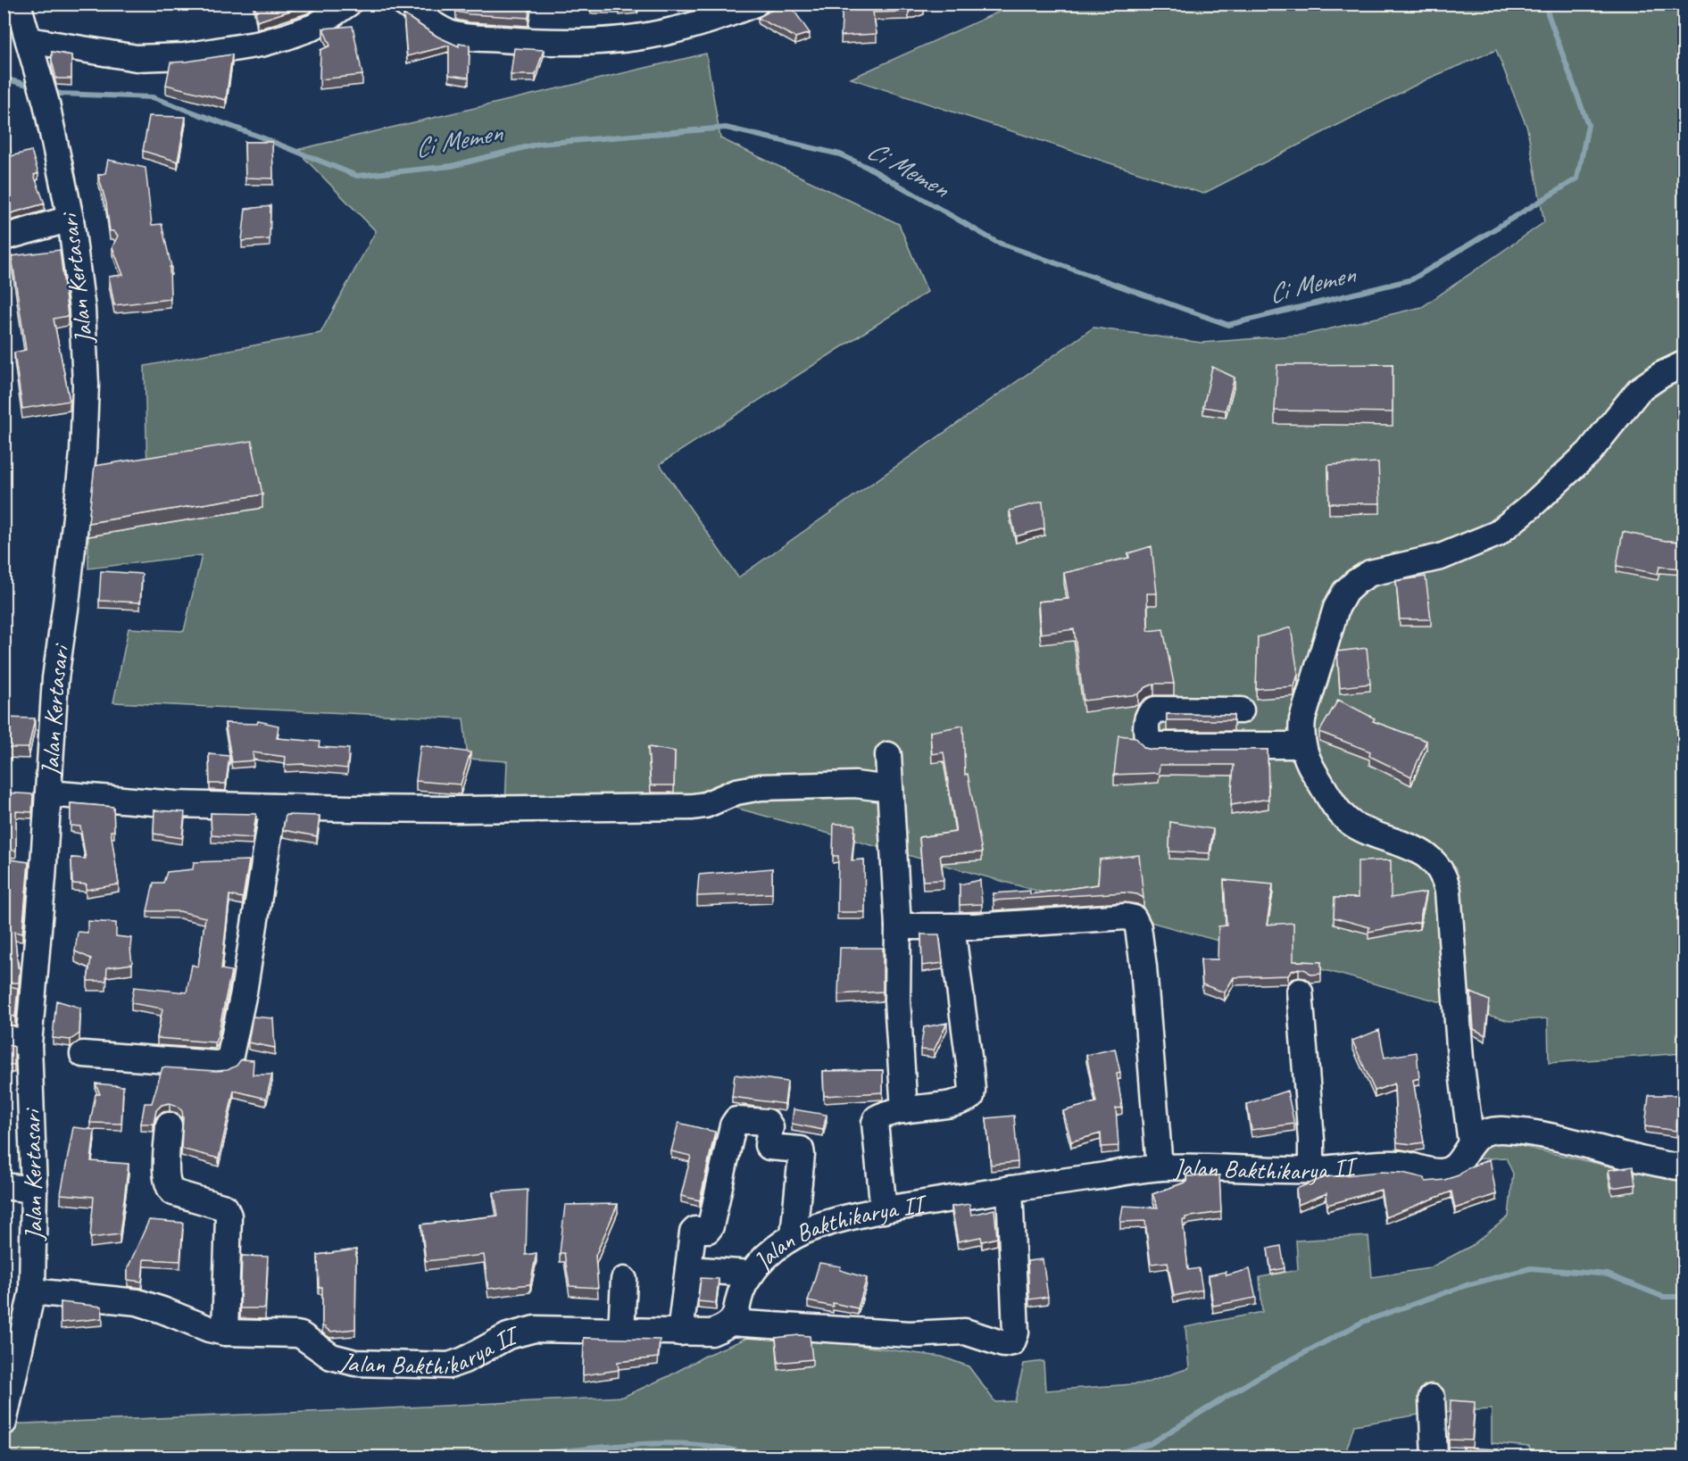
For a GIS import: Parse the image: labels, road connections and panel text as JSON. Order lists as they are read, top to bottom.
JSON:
{
  "streets": {
    "street": ["Jalan Kertasari", "Jalan Bakthikarya II"]
  },
  "crossings": [
    ["Jalan Kertasari", "Jalan Bakthikarya II"]
  ],
  "water": ["Ci Memen"]
}
